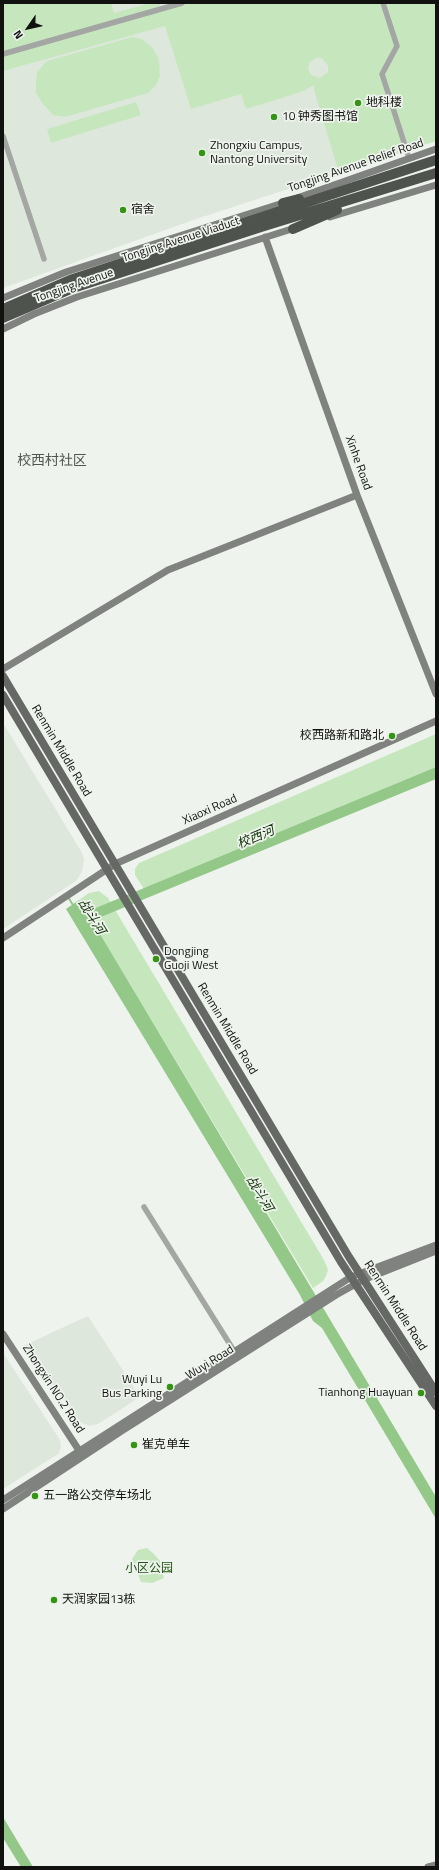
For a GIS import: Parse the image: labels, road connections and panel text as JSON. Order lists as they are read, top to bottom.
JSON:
{
  "streets": {
    "highway": ["Tongjing Avenue Viaduct"],
    "main road": ["Renmin Middle Road"],
    "street": [
      "Tongjing Avenue Relief Road",
      "Tongjing Avenue",
      "Xinhe Road",
      "Xiaoxi Road",
      "Wuyi Road",
      "Zhongxin NO.2 Road"
    ]
  },
  "crossings": [
    ["Tongjing Avenue Relief Road", "Tongjing Avenue"],
    ["Tongjing Avenue", "Xinhe Road"],
    ["Renmin Middle Road", "Xiaoxi Road"],
    ["Renmin Middle Road", "Wuyi Road"],
    ["Wuyi Road", "Zhongxin NO.2 Road"]
  ],
  "districts": ["校西村社区"],
  "water": ["校西河", "战斗河"],
  "parks": ["小区公园"],
  "places": [
    "地科楼",
    "10 钟秀图书馆",
    "Zhongxiu Campus, Nantong University",
    "宿舍",
    "校西路新和路北",
    "Dongjing Guoji West",
    "Wuyi Lu Bus Parking",
    "Tianhong Huayuan",
    "崔克单车",
    "五一路公交停车场北",
    "天润家园13栋"
  ],
  "north": "bottom left"
}
